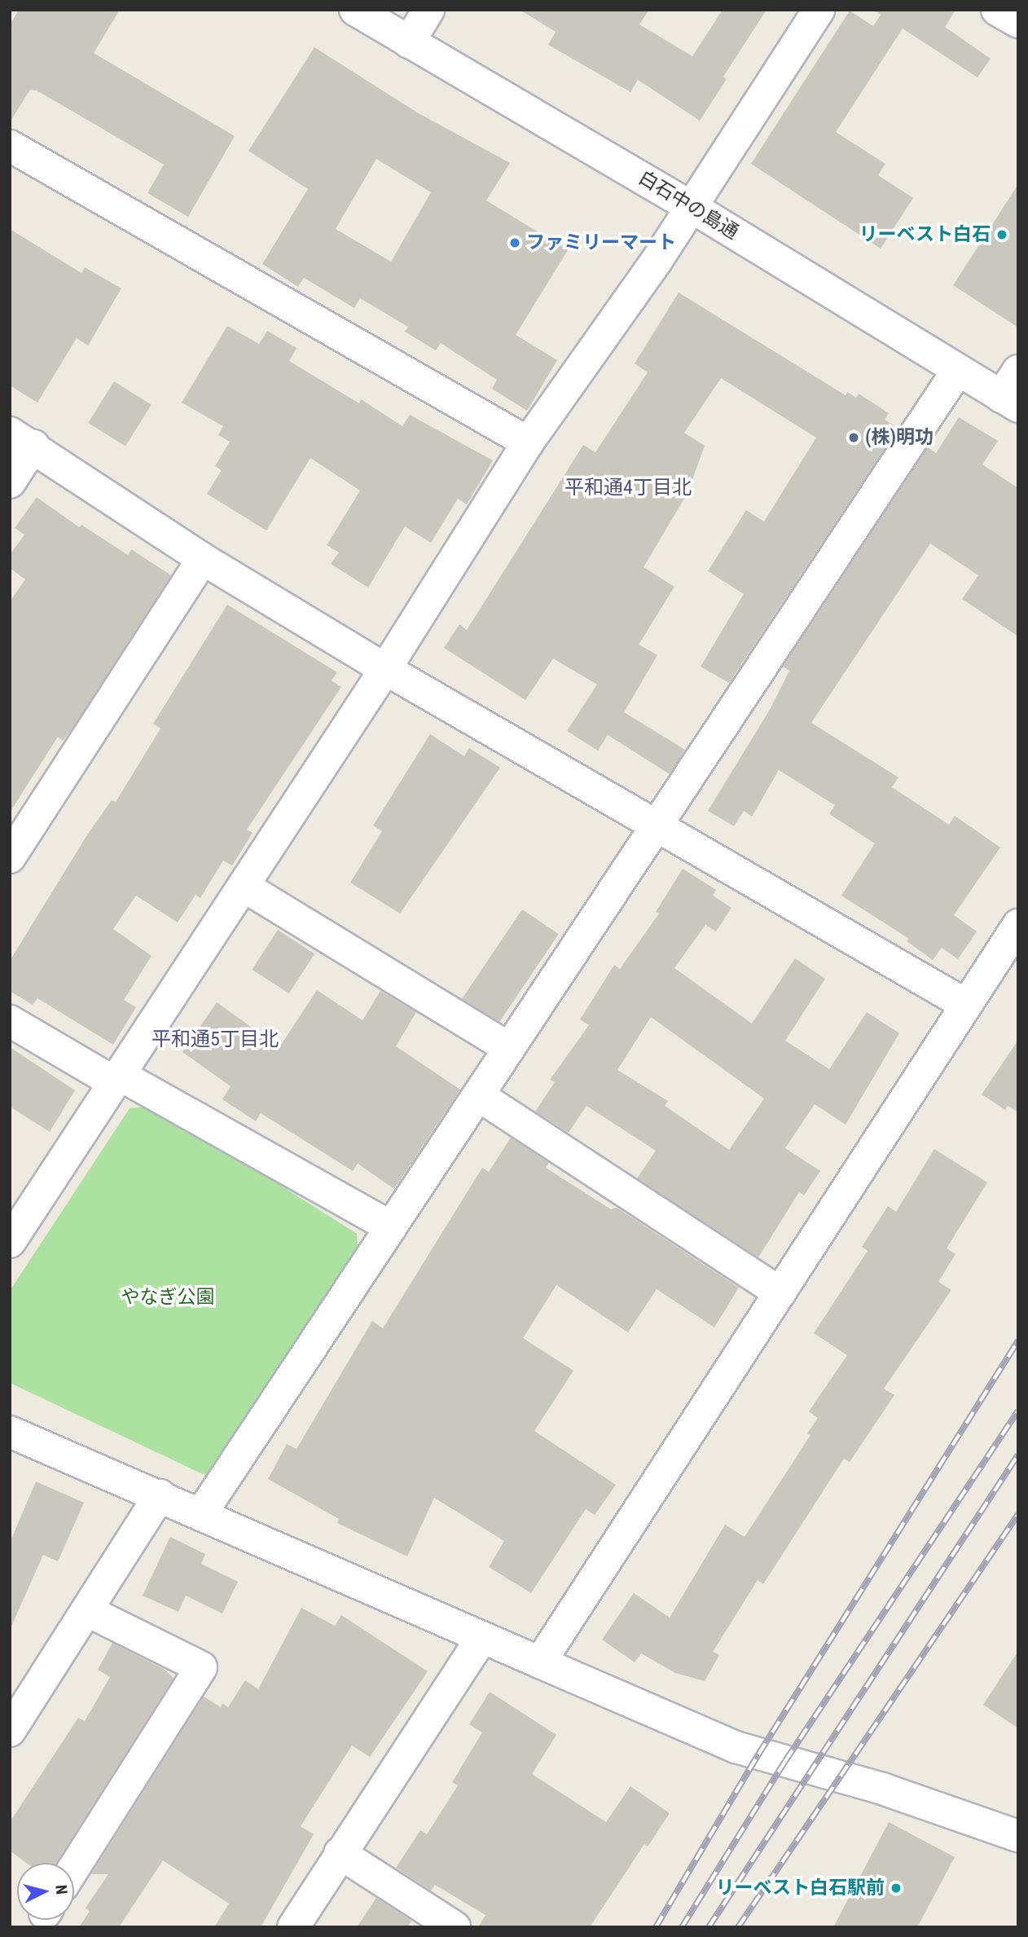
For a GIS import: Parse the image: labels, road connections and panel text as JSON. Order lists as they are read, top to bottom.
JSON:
{
  "streets": {
    "street": ["白石中の島通"]
  },
  "districts": ["平和通4丁目北", "平和通5丁目北"],
  "parks": ["やなぎ公園"],
  "places": [
    "リーベスト白石",
    "ファミリーマート",
    "(株)明功",
    "リーベスト白石駅前"
  ],
  "north": "right"
}
